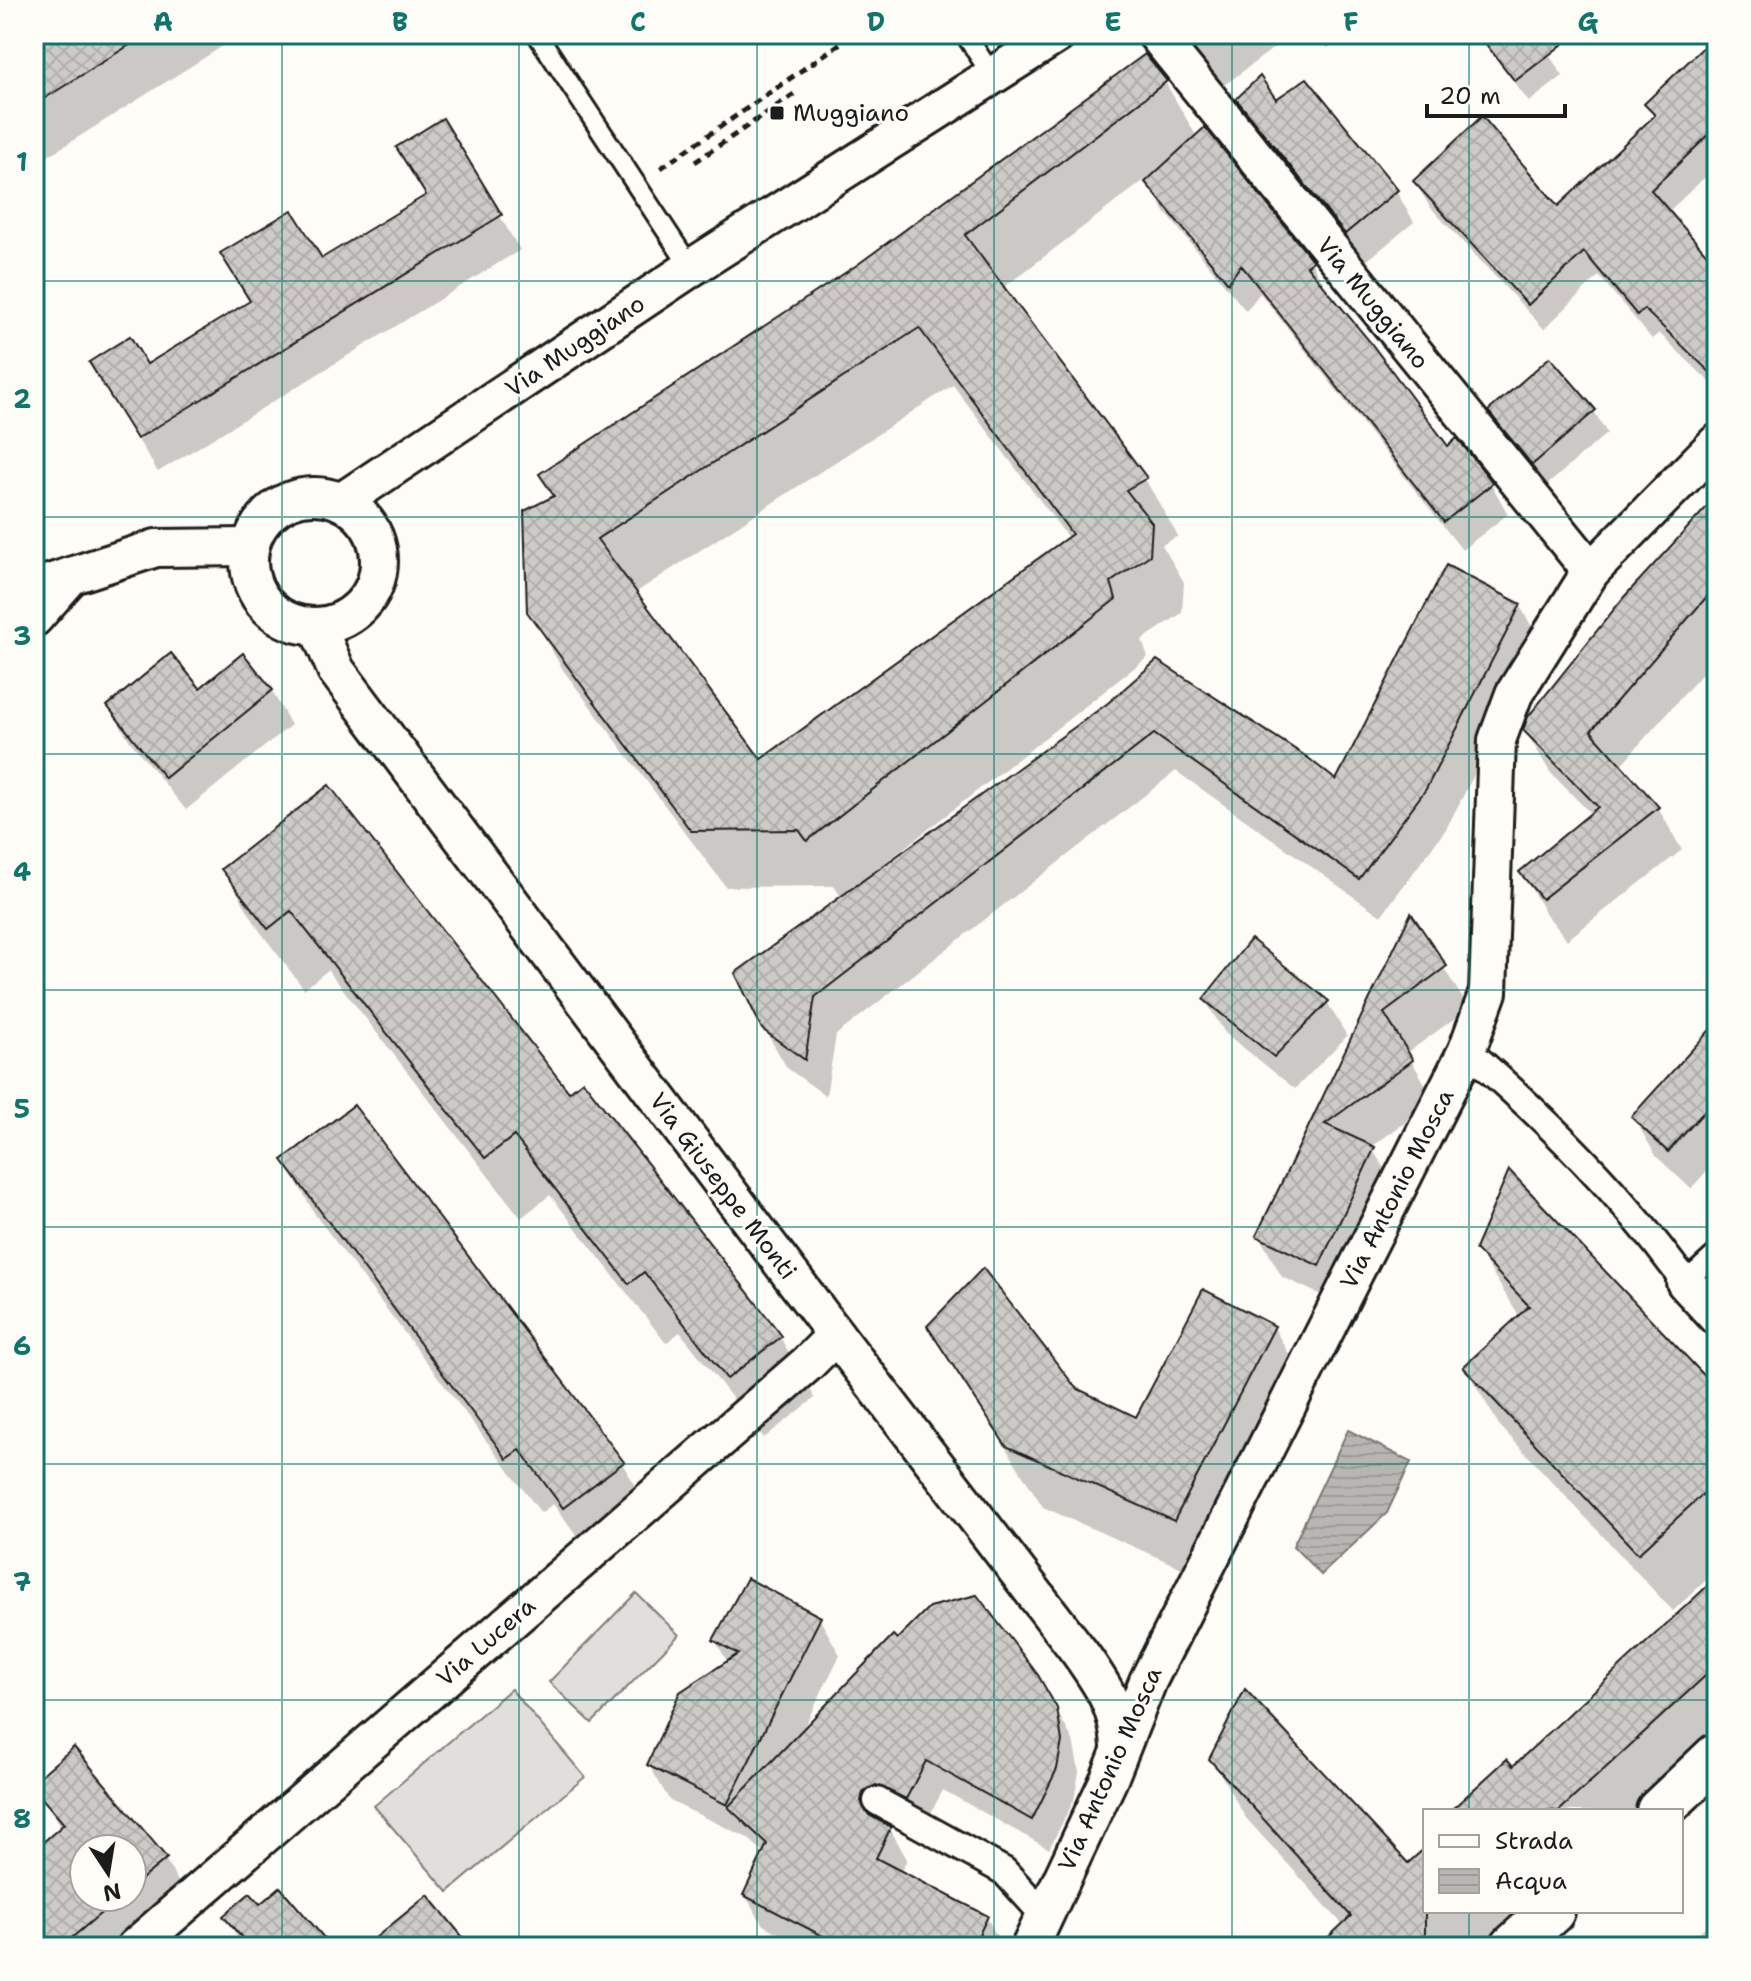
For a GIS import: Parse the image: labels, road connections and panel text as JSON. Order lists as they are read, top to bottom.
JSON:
{
  "streets": {
    "street": [
      "Via Muggiano",
      "Via Giuseppe Monti",
      "Via Antonio Mosca",
      "Via Lucera"
    ]
  },
  "crossings": [
    ["Via Muggiano", "Via Giuseppe Monti"],
    ["Via Muggiano", "Via Antonio Mosca"],
    ["Via Giuseppe Monti", "Via Antonio Mosca"],
    ["Via Giuseppe Monti", "Via Lucera"]
  ],
  "places": {
    "transit": ["Muggiano"]
  },
  "legend": ["Strada", "Acqua"],
  "scale_bar": "20 m",
  "north": "bottom",
  "grid": {
    "columns": [
      "A",
      "B",
      "C",
      "D",
      "E",
      "F",
      "G"
    ],
    "rows": [
      "1",
      "2",
      "3",
      "4",
      "5",
      "6",
      "7",
      "8"
    ]
  }
}
